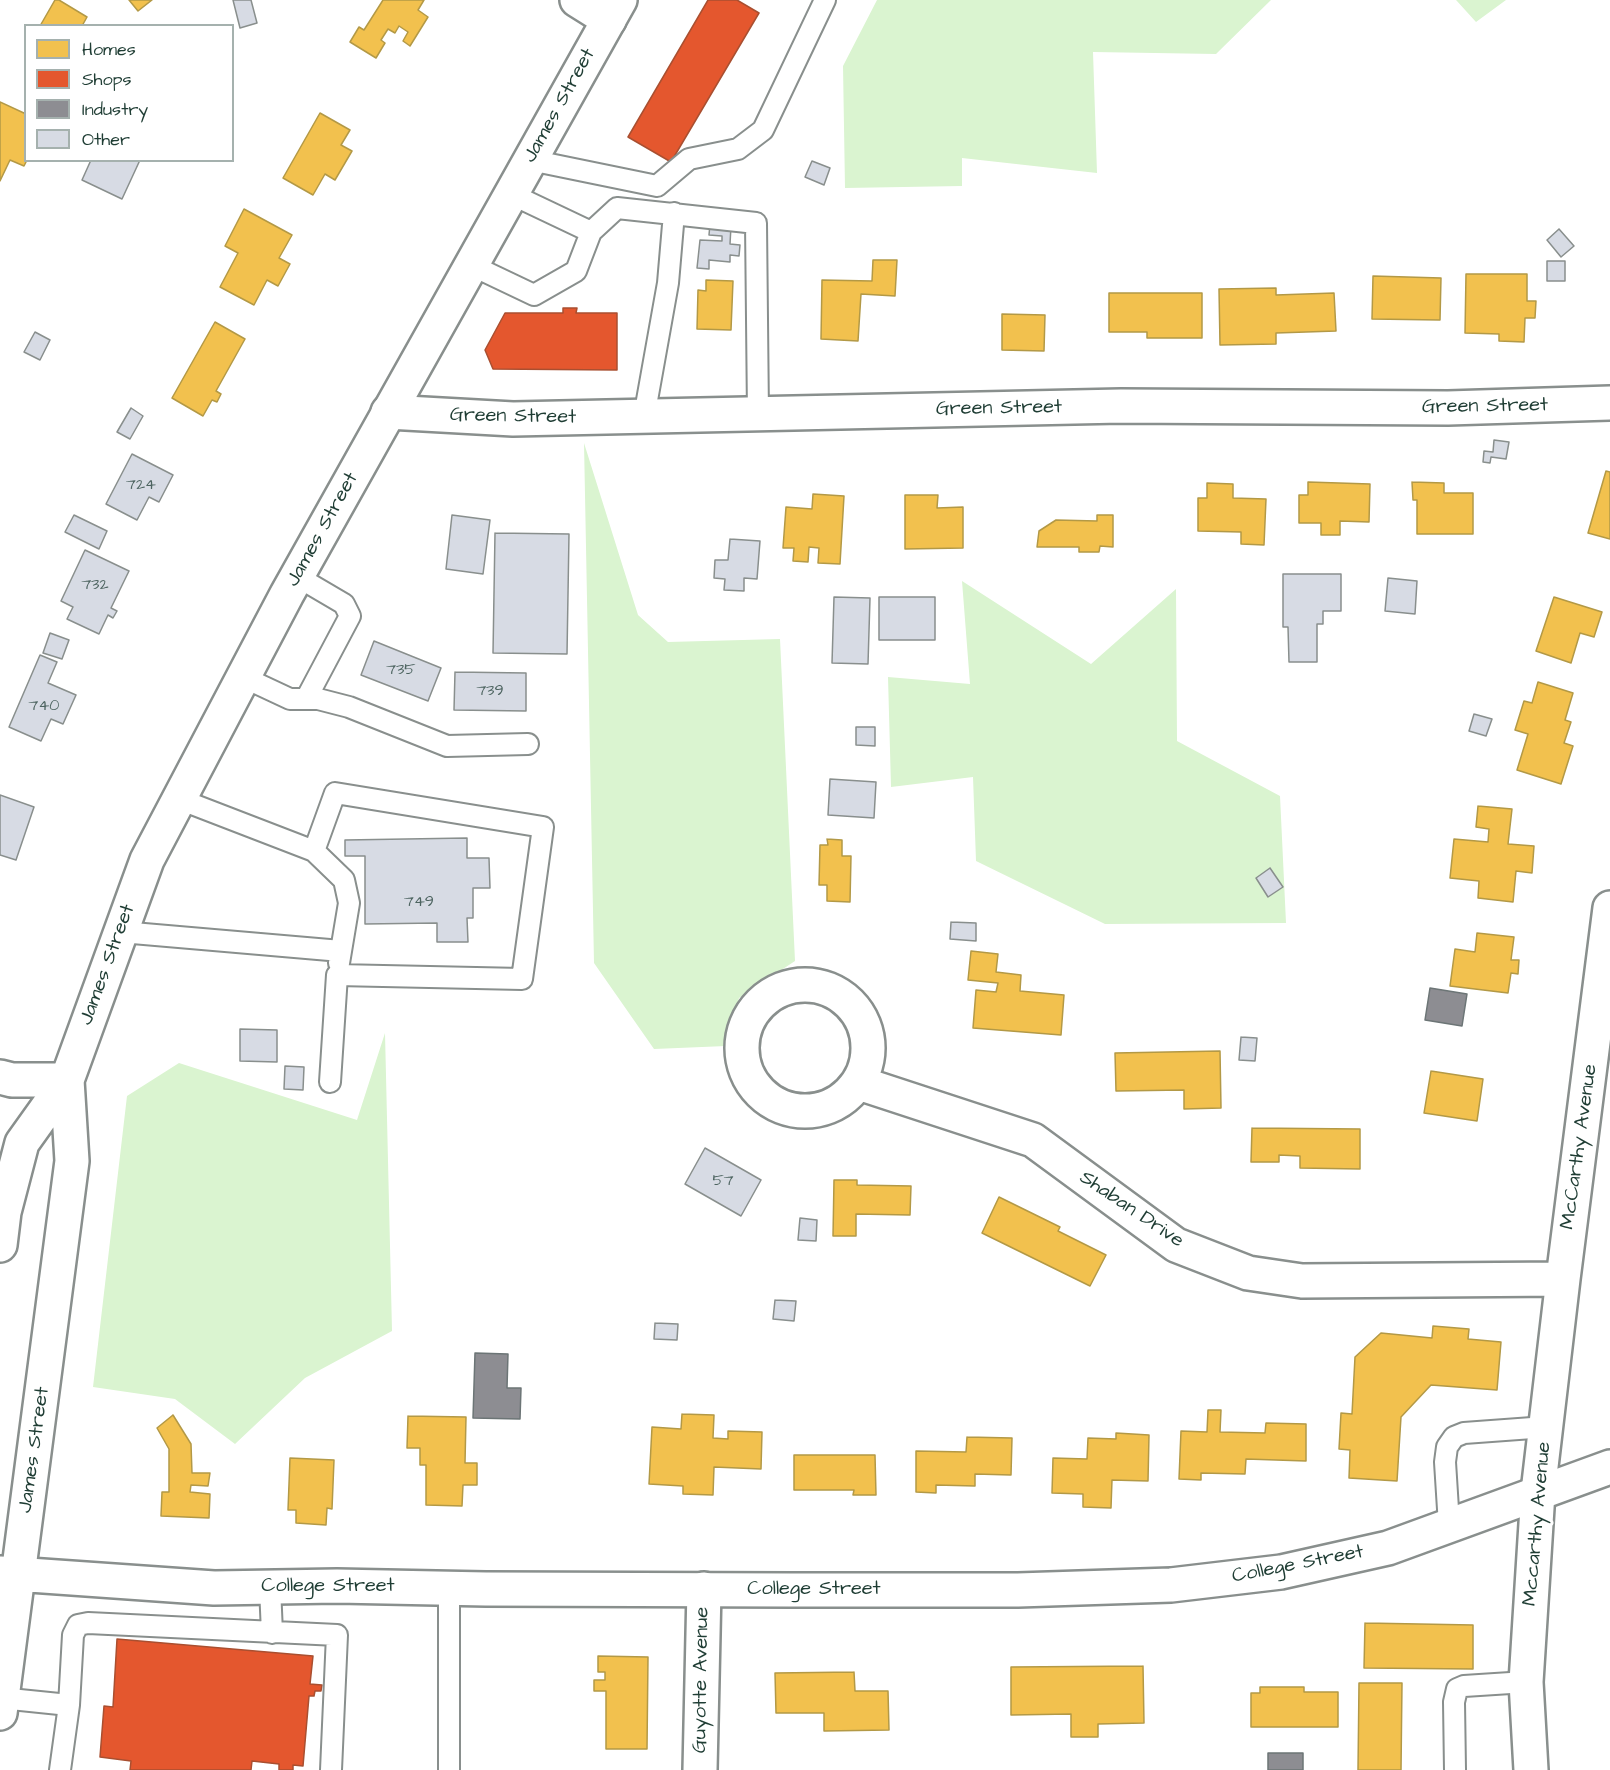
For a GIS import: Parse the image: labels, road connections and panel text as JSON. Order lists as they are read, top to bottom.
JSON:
{
  "streets": {
    "street": [
      "James Street",
      "Green Street",
      "McCarthy Avenue",
      "Shaban Drive",
      "Mccarthy Avenue",
      "College Street",
      "Guyotte Avenue"
    ]
  },
  "crossings": [
    ["James Street", "Green Street"],
    ["James Street", "College Street"],
    ["McCarthy Avenue", "Shaban Drive"],
    ["McCarthy Avenue", "Mccarthy Avenue"],
    ["Shaban Drive", "Mccarthy Avenue"],
    ["Mccarthy Avenue", "College Street"],
    ["College Street", "Guyotte Avenue"]
  ],
  "house_numbers": [
    "724",
    "732",
    "735",
    "739",
    "740",
    "749",
    "57"
  ],
  "legend": [
    "Homes",
    "Shops",
    "Industry",
    "Other"
  ]
}
